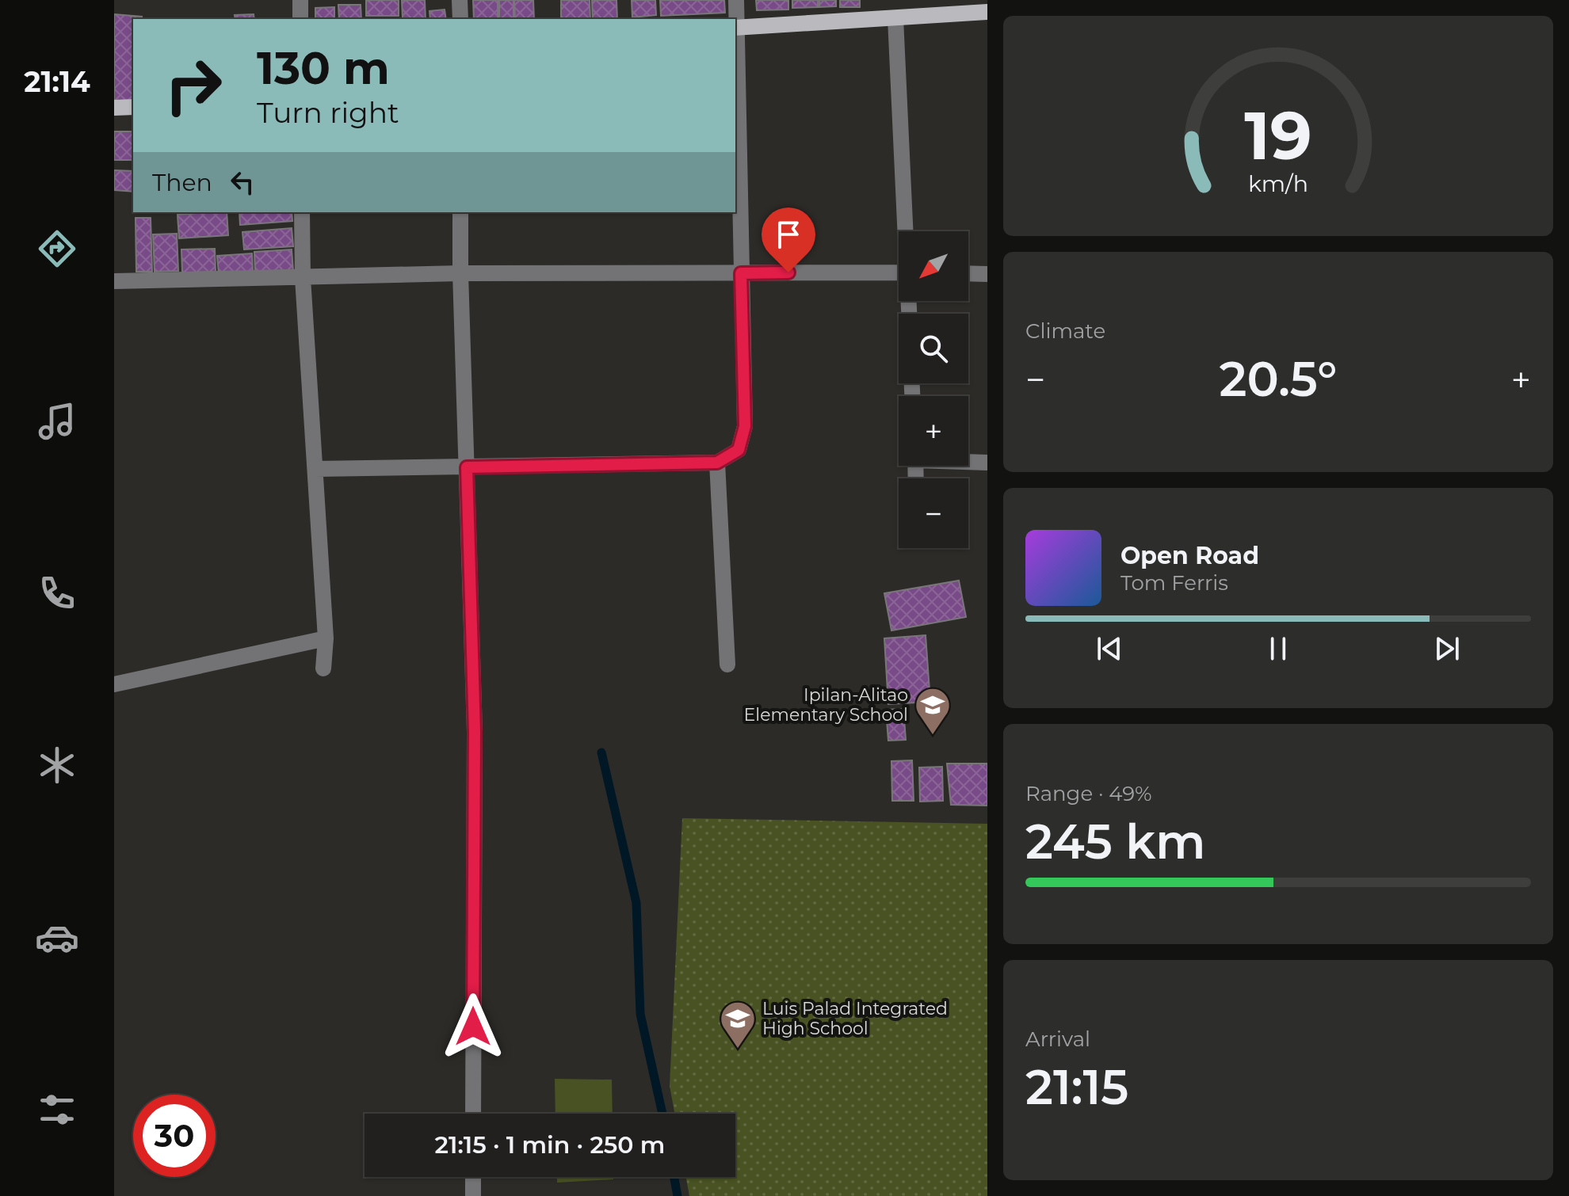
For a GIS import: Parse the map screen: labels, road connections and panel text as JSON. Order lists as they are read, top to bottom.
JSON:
{
  "places": {
    "school or university": ["Ipilan-Alitao Elementary School", "Luis Palad Integrated High School"]
  },
  "north": "bottom left",
  "page": {
    "tabs": "21:14",
    "turn": ["130 m", "Turn right"],
    "then": "Then",
    "map_buttons": ["+", "−"],
    "tile": [
      "Climate",
      ["Range · 49%", "245 km"],
      ["Arrival", "21:15"]
    ],
    "heat": ["−", "20.5°", "+"],
    "song": ["Open Road", "Tom Ferris"],
    "limit": "30",
    "trip": "21:15 · 1 min · 250 m",
    "gauge": ["19", "km/h"]
  }
}
